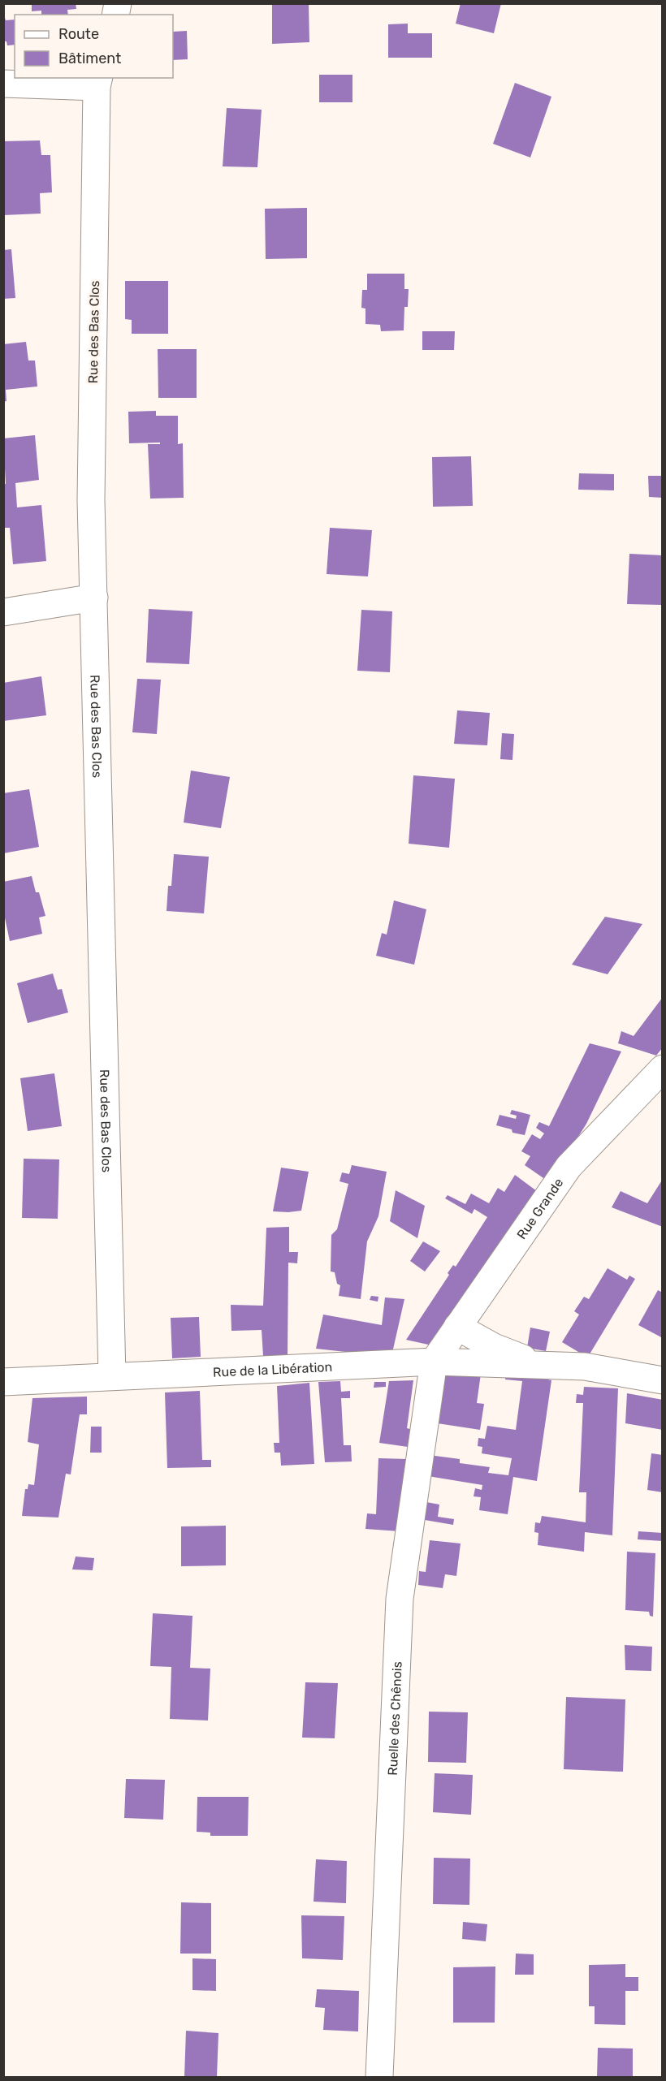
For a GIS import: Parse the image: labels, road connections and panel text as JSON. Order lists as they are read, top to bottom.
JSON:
{
  "streets": {
    "street": [
      "Rue des Bas Clos",
      "Rue Grande",
      "Rue de la Libération",
      "Ruelle des Chênois"
    ]
  },
  "crossings": [
    ["Rue des Bas Clos", "Rue de la Libération"],
    ["Rue Grande", "Rue de la Libération"],
    ["Rue Grande", "Ruelle des Chênois"],
    ["Rue de la Libération", "Ruelle des Chênois"]
  ],
  "legend": ["Route", "Bâtiment"]
}
